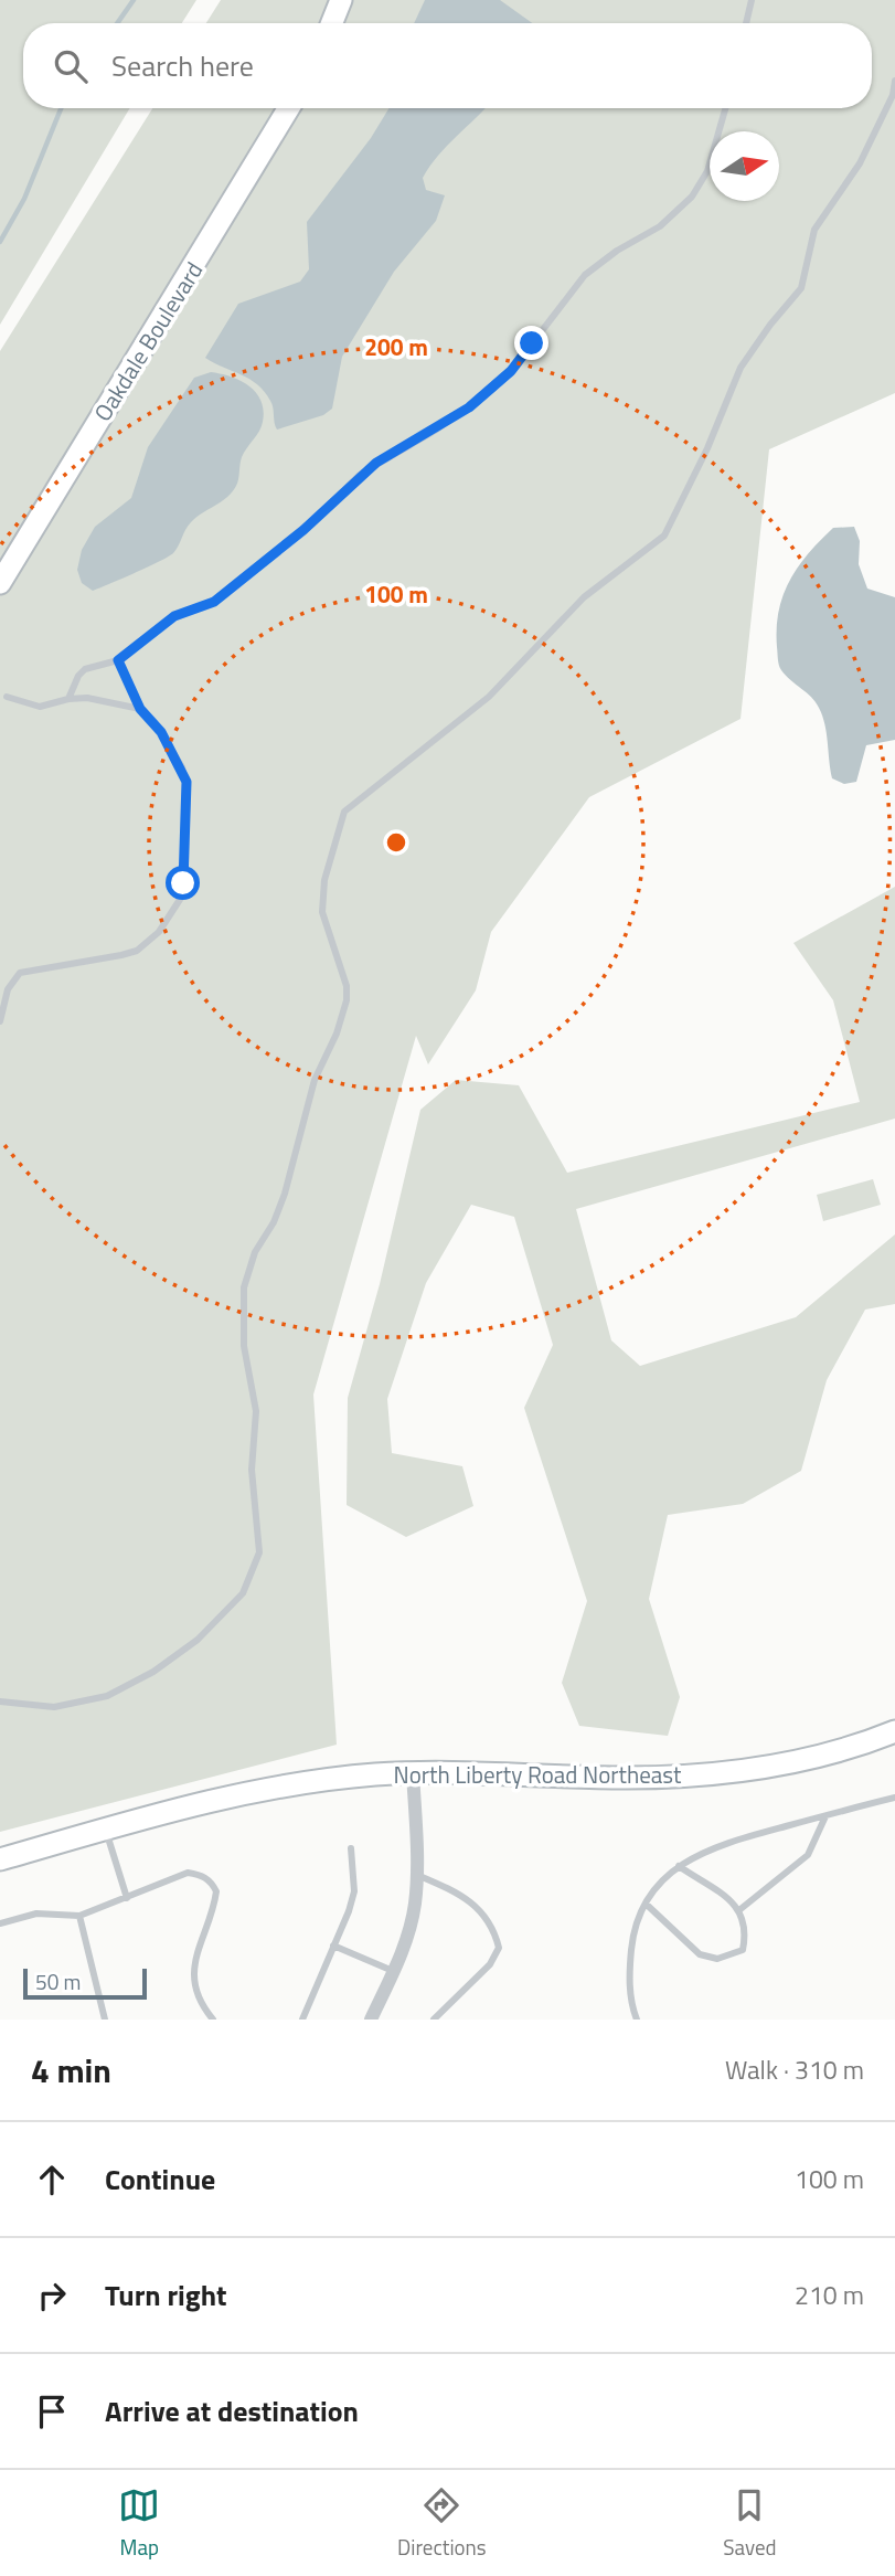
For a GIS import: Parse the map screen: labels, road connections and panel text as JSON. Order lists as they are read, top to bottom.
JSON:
{
  "streets": {
    "main road": ["Oakdale Boulevard", "North Liberty Road Northeast"]
  },
  "scale_bar": "50 m",
  "north": "right",
  "page": {
    "search": "Search here",
    "scale": "50 m",
    "heading": ["4 min", "Walk · 310 m"],
    "list": [
      ["Continue", "100 m"],
      ["Turn right", "210 m"],
      "Arrive at destination"
    ],
    "nav": ["Map", "Directions", "Saved"]
  },
  "rings": ["200 m", "100 m"]
}
